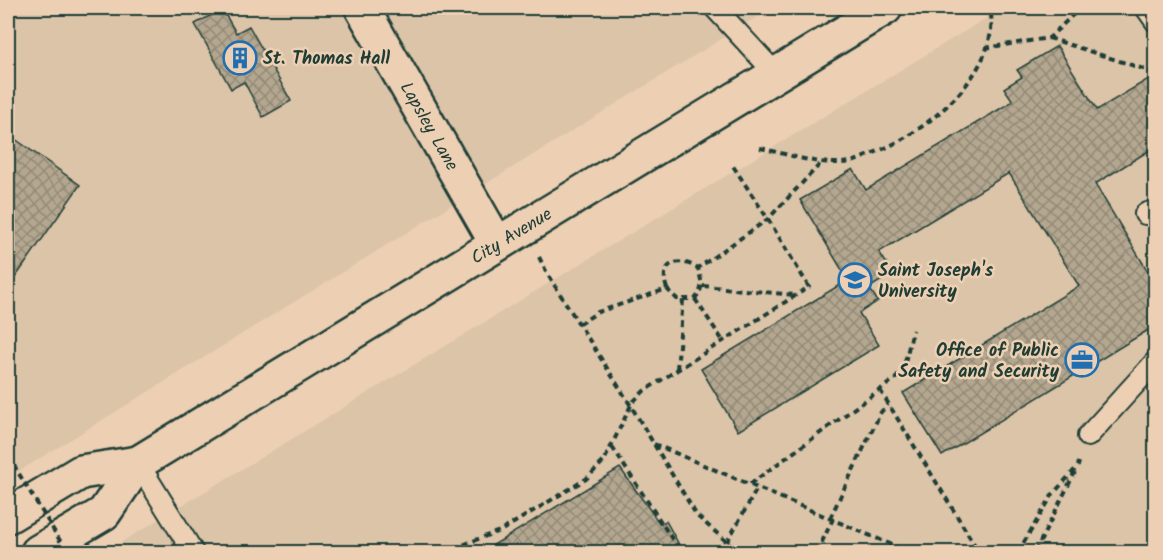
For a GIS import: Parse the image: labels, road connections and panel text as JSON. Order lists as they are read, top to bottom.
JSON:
{
  "streets": {
    "main road": ["Lapsley Lane", "City Avenue"]
  },
  "crossings": [
    ["Lapsley Lane", "City Avenue"]
  ],
  "places": {
    "building": ["St. Thomas Hall"],
    "school or university": ["Saint Joseph's University"],
    "office": ["Office of Public Safety and Security"]
  }
}
